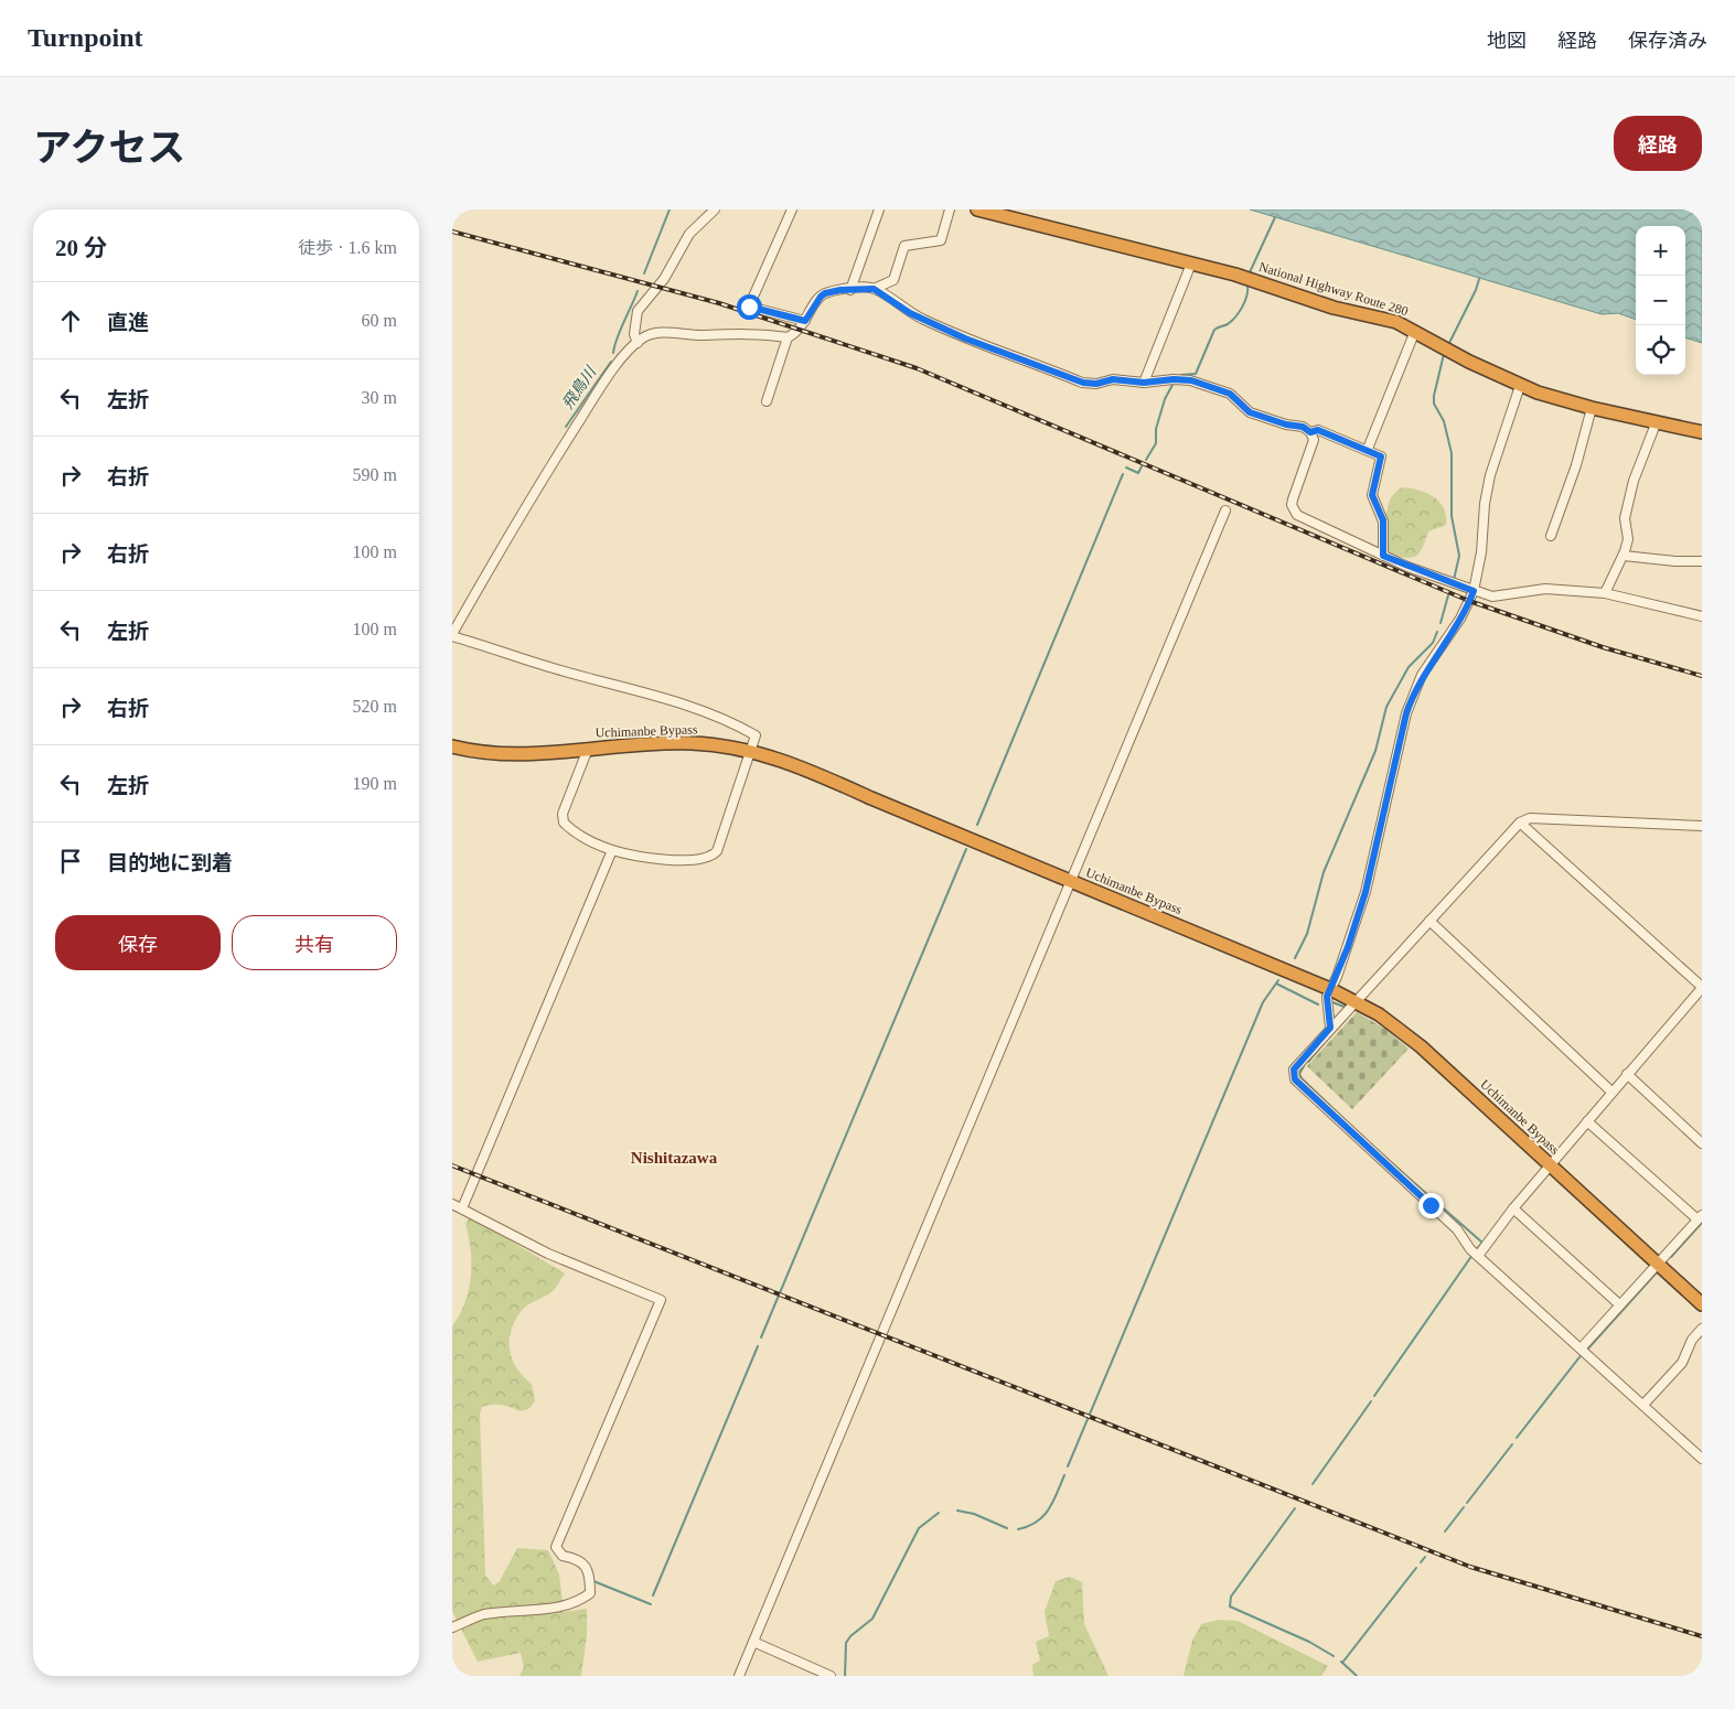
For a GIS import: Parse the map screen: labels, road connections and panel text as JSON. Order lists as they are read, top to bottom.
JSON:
{
  "streets": {
    "highway": ["National Highway Route 280", "Uchimanbe Bypass"]
  },
  "districts": ["Nishitazawa"],
  "water": ["飛鳥川"],
  "page": {
    "header": "Turnpoint",
    "nav": ["地図", "経路", "保存済み"],
    "title": "アクセス",
    "buttons": [
      "経路",
      ["保存", "共有"]
    ],
    "heading": ["20 分", "徒歩 · 1.6 km"],
    "map_buttons": ["+", "−"],
    "list": [
      ["直進", "60 m"],
      ["左折", "30 m"],
      ["右折", "590 m"],
      ["右折", "100 m"],
      ["左折", "100 m"],
      ["右折", "520 m"],
      ["左折", "190 m"],
      "目的地に到着"
    ]
  }
}
